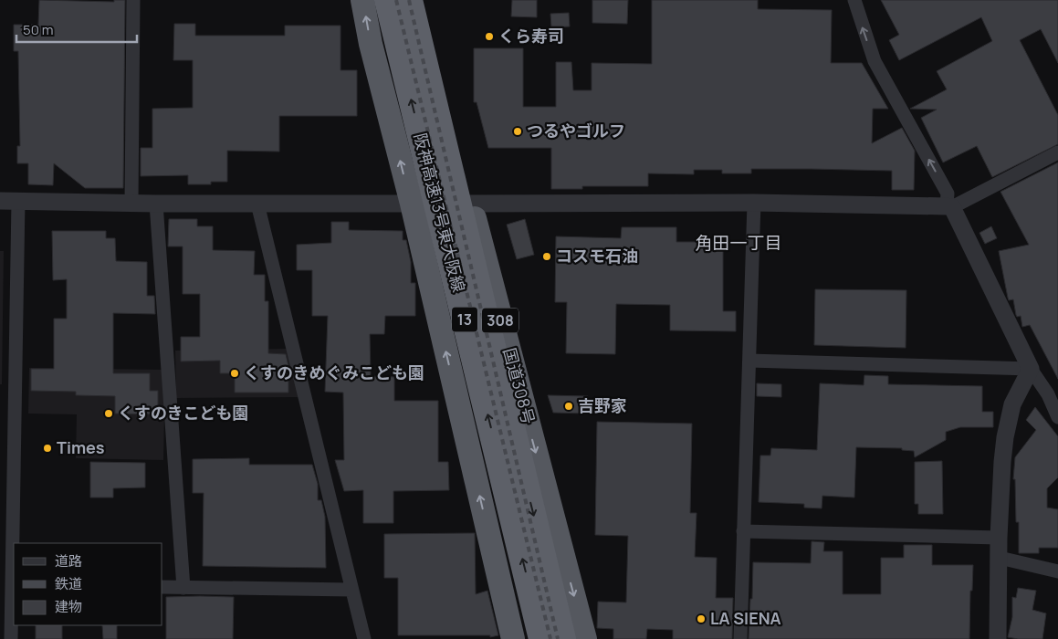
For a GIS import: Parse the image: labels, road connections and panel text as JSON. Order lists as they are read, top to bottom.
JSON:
{
  "streets": {
    "highway": [
      "阪神高速13号東大阪線",
      "13",
      "308",
      "国道308号"
    ]
  },
  "districts": ["角田一丁目"],
  "places": [
    "くら寿司",
    "つるやゴルフ",
    "コスモ石油",
    "くすのきめぐみこども園",
    "吉野家",
    "くすのきこども園",
    "Times",
    "LA SIENA"
  ],
  "legend": ["道路", "鉄道", "建物"],
  "scale_bar": "50 m"
}
